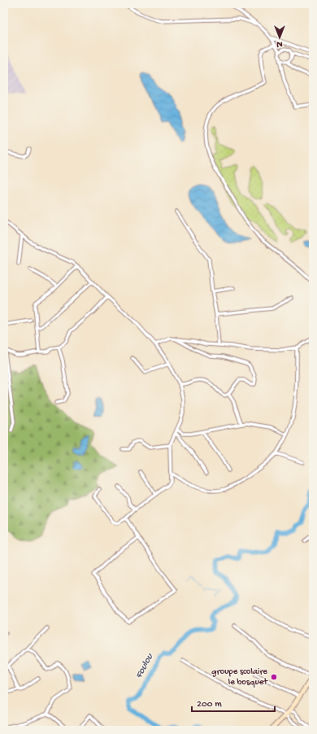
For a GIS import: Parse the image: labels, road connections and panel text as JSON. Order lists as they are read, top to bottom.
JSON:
{
  "water": ["Foulou"],
  "places": ["groupe scolaire le bosquet"],
  "scale_bar": "200 m",
  "north": "bottom"
}
